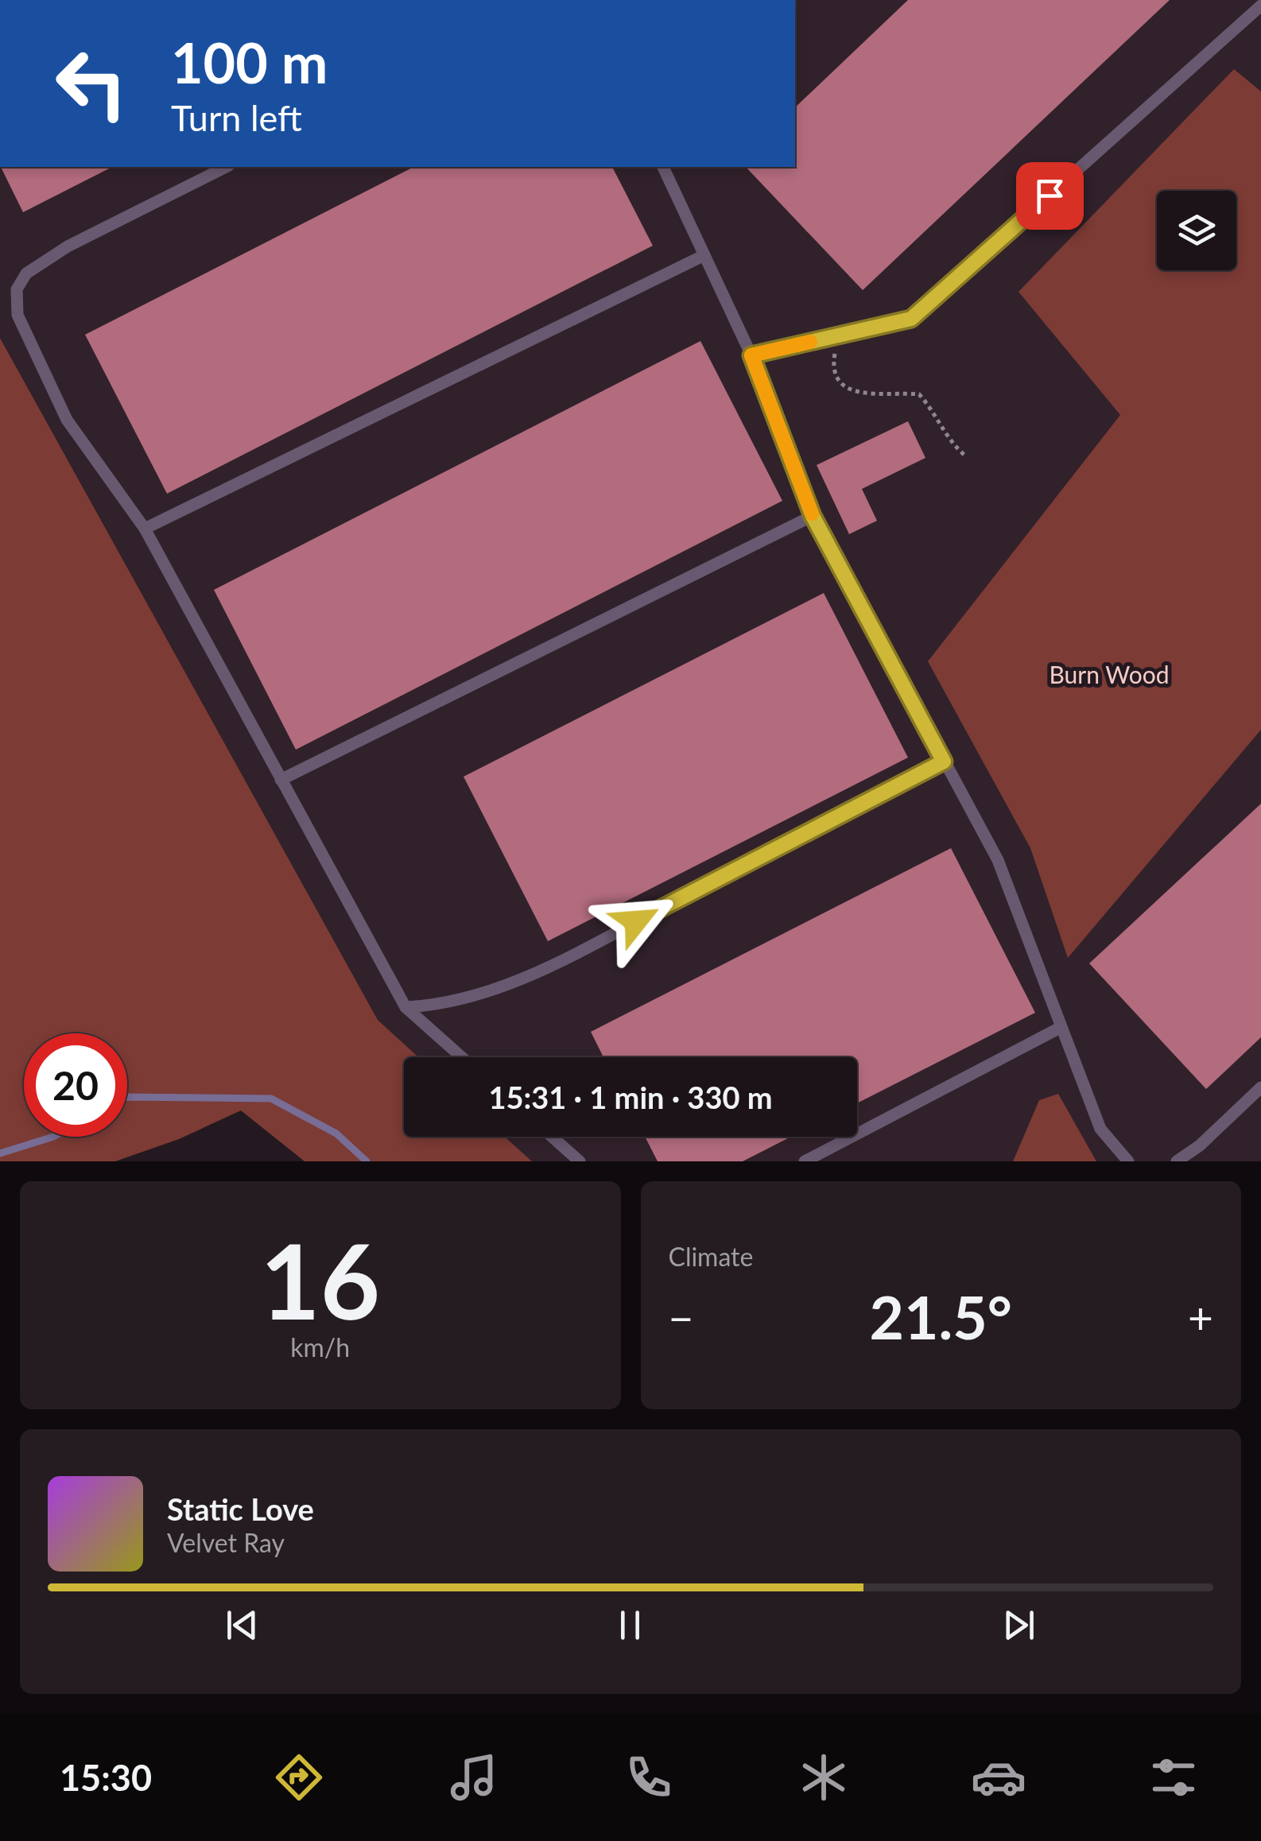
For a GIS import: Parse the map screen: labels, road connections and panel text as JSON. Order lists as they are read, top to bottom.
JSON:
{
  "parks": ["Burn Wood"],
  "page": {
    "turn": ["100 m", "Turn left"],
    "limit": "20",
    "trip": "15:31 · 1 min · 330 m",
    "tile": [
      ["16", "km/h"],
      "Climate"
    ],
    "heat": ["−", "21.5°", "+"],
    "song": ["Static Love", "Velvet Ray"],
    "tabs": "15:30"
  }
}
